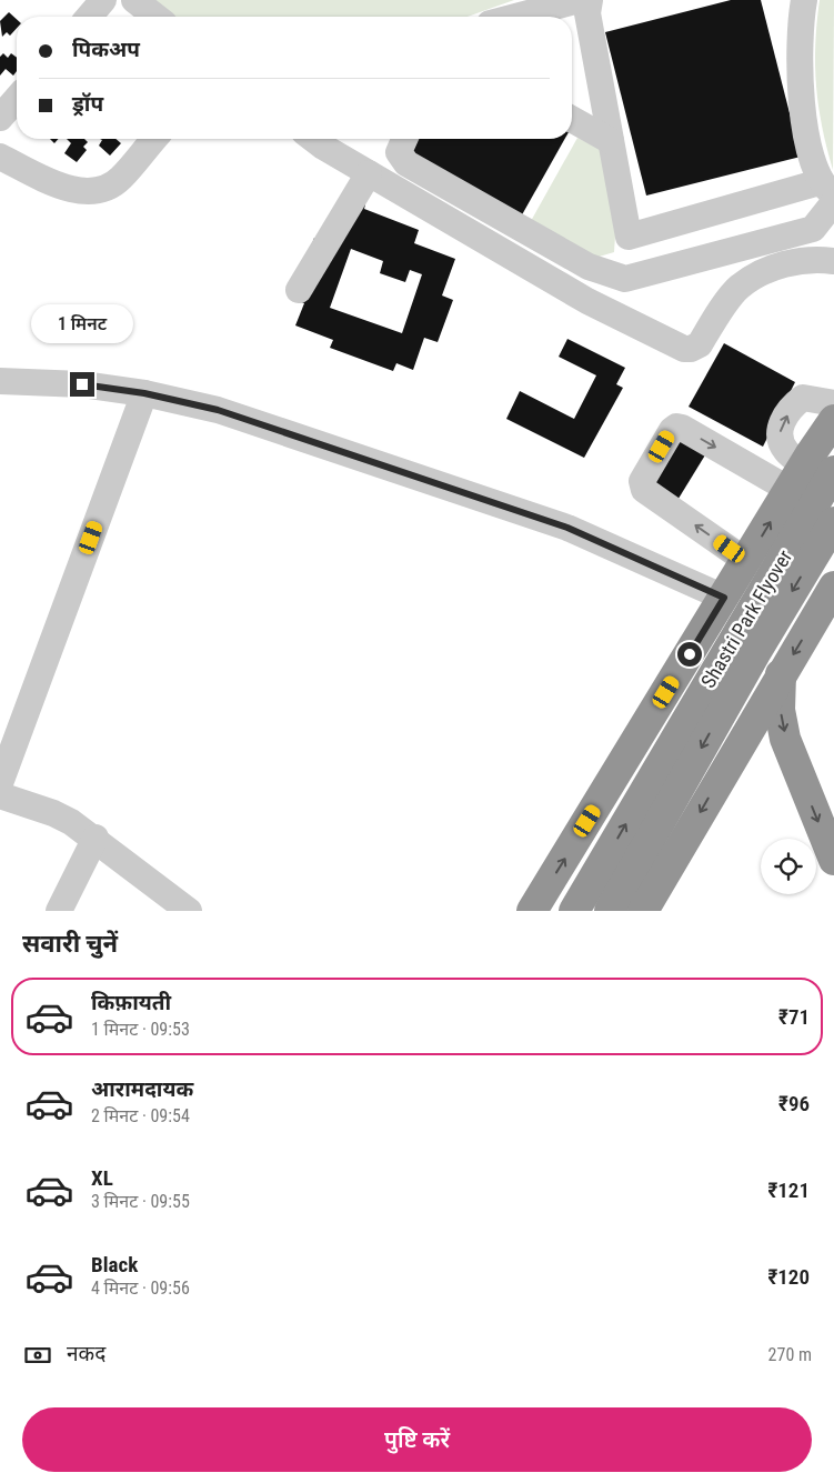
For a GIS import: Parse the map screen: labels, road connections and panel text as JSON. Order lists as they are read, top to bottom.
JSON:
{
  "streets": {
    "highway": ["Shastri Park Flyover"]
  },
  "page": {
    "banner": ["पिकअप", "ड्रॉप"],
    "bubble": "1 मिनट",
    "heading": "सवारी चुनें",
    "list": [
      {
        "name": "किफ़ायती",
        "note": "1 मिनट · 09:53",
        "value": "₹71"
      },
      {
        "name": "आरामदायक",
        "note": "2 मिनट · 09:54",
        "value": "₹96"
      },
      {
        "name": "XL",
        "note": "3 मिनट · 09:55",
        "value": "₹121"
      },
      {
        "name": "Black",
        "note": "4 मिनट · 09:56",
        "value": "₹120"
      }
    ],
    "pay": ["नकद", "270 m"],
    "buttons": "पुष्टि करें"
  }
}
